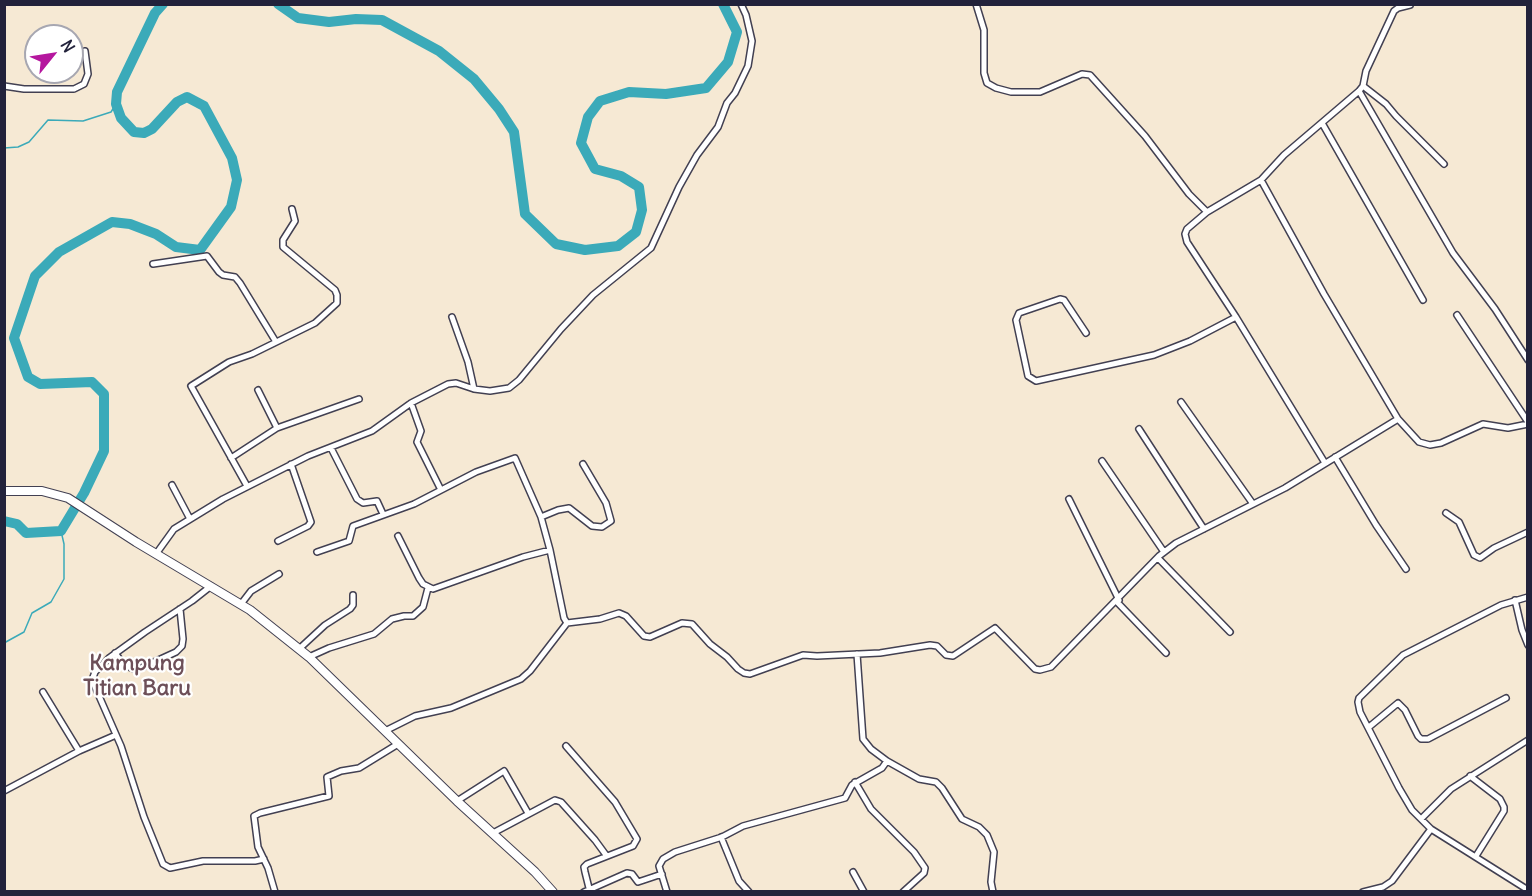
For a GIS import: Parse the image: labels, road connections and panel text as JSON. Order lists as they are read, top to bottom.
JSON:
{
  "districts": ["Kampung Titian Baru"],
  "north": "top right"
}
